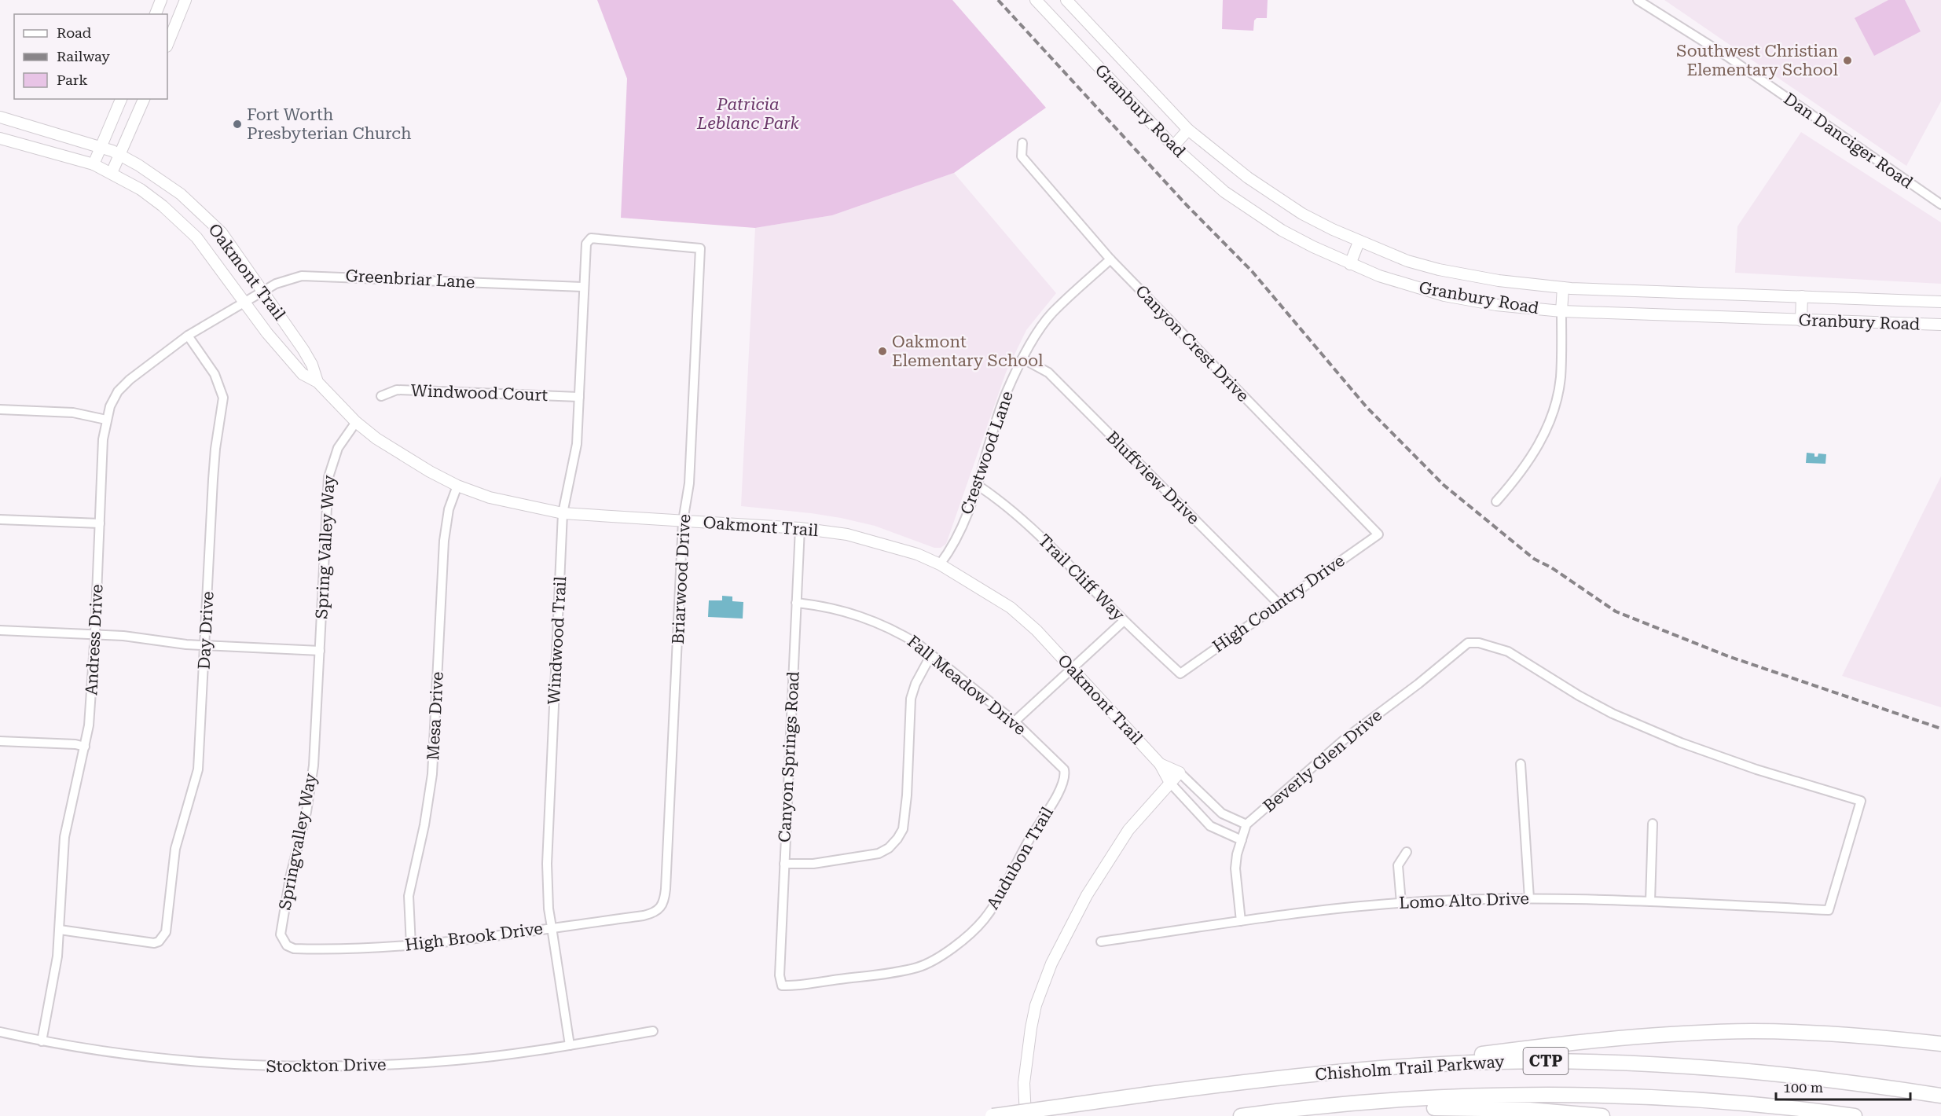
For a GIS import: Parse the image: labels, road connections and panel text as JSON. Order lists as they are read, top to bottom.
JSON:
{
  "streets": {
    "highway": ["CTP", "Chisholm Trail Parkway"],
    "street": [
      "Granbury Road",
      "Dan Danciger Road",
      "Oakmont Trail",
      "Greenbriar Lane",
      "Canyon Crest Drive",
      "Windwood Court",
      "Crestwood Lane",
      "Bluffview Drive",
      "Spring Valley Way",
      "Trail Cliff Way",
      "Briarwood Drive",
      "High Country Drive",
      "Day Drive",
      "Andress Drive",
      "Windwood Trail",
      "Fall Meadow Drive",
      "Mesa Drive",
      "Canyon Springs Road",
      "Beverly Glen Drive",
      "Springvalley Way",
      "Audubon Trail",
      "Lomo Alto Drive",
      "High Brook Drive",
      "Stockton Drive"
    ]
  },
  "crossings": [
    ["Oakmont Trail", "Greenbriar Lane"],
    ["Oakmont Trail", "Crestwood Lane"],
    ["Oakmont Trail", "Spring Valley Way"],
    ["Oakmont Trail", "Briarwood Drive"],
    ["Oakmont Trail", "Andress Drive"],
    ["Oakmont Trail", "Windwood Trail"],
    ["Oakmont Trail", "Mesa Drive"],
    ["Oakmont Trail", "Canyon Springs Road"],
    ["Oakmont Trail", "Beverly Glen Drive"],
    ["Greenbriar Lane", "Andress Drive"],
    ["Greenbriar Lane", "Windwood Trail"],
    ["Canyon Crest Drive", "Crestwood Lane"],
    ["Canyon Crest Drive", "High Country Drive"],
    ["Windwood Court", "Windwood Trail"],
    ["Crestwood Lane", "Bluffview Drive"],
    ["Crestwood Lane", "Trail Cliff Way"],
    ["Bluffview Drive", "High Country Drive"],
    ["Spring Valley Way", "Springvalley Way"],
    ["Trail Cliff Way", "High Country Drive"],
    ["Briarwood Drive", "Windwood Trail"],
    ["Briarwood Drive", "High Brook Drive"],
    ["Day Drive", "Andress Drive"],
    ["Andress Drive", "Stockton Drive"],
    ["Windwood Trail", "High Brook Drive"],
    ["Windwood Trail", "Stockton Drive"],
    ["Fall Meadow Drive", "Canyon Springs Road"],
    ["Fall Meadow Drive", "Audubon Trail"],
    ["Mesa Drive", "High Brook Drive"],
    ["Canyon Springs Road", "Audubon Trail"],
    ["Beverly Glen Drive", "Lomo Alto Drive"],
    ["Springvalley Way", "High Brook Drive"]
  ],
  "parks": ["Patricia Leblanc Park"],
  "places": ["Southwest Christian Elementary School", "Fort Worth Presbyterian Church", "Oakmont Elementary School"],
  "legend": ["Road", "Railway", "Park"],
  "scale_bar": "100 m"
}
